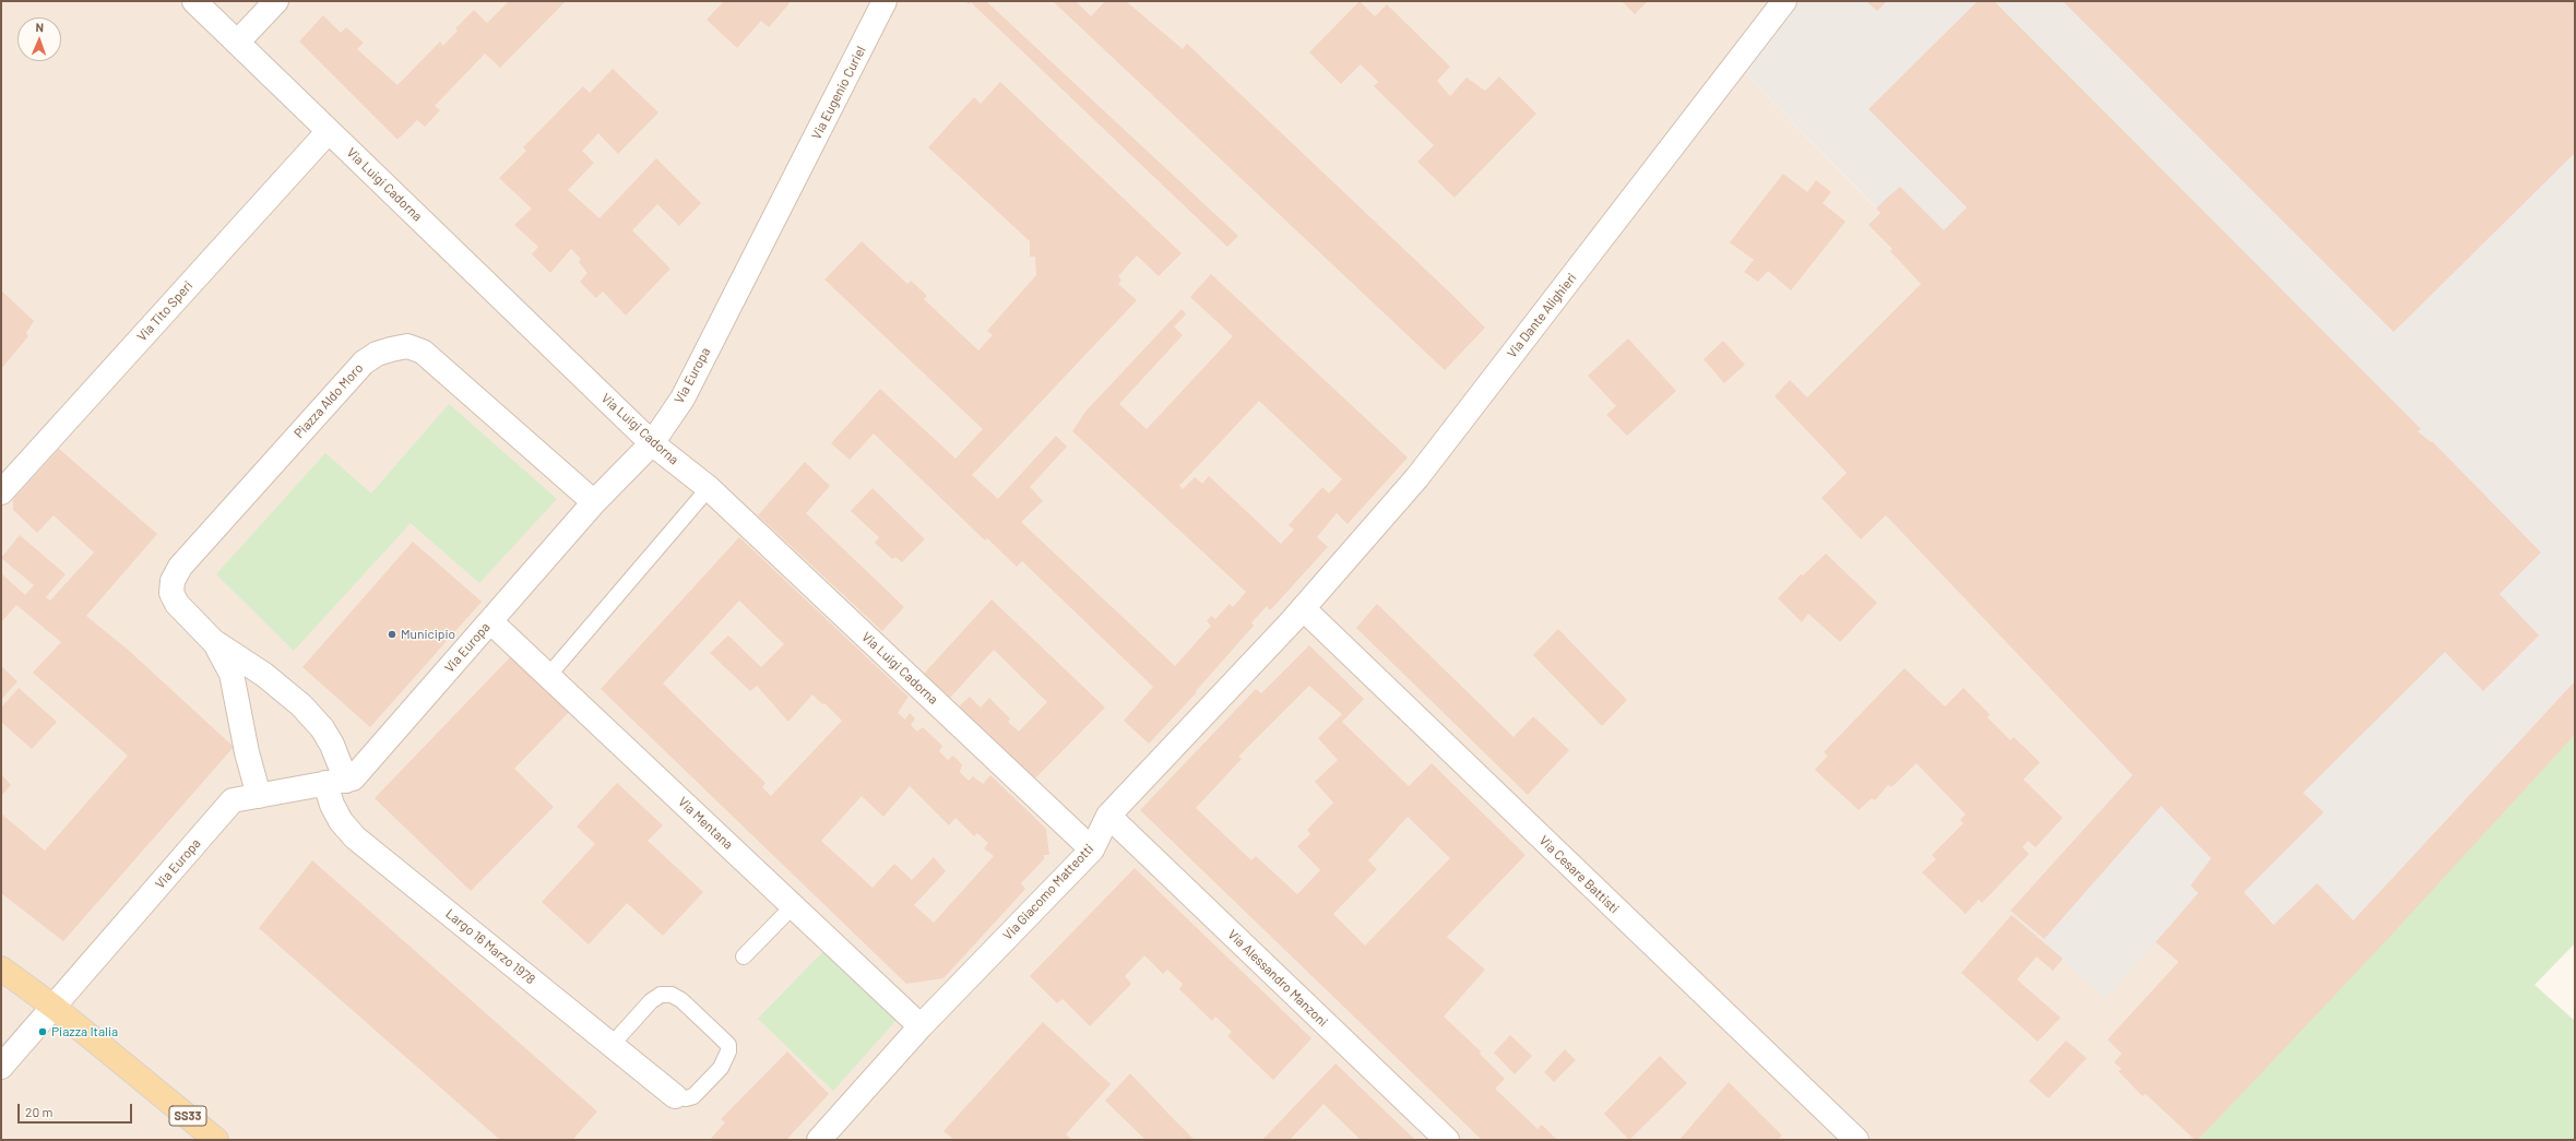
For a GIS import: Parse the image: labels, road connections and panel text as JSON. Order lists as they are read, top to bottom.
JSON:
{
  "streets": {
    "main road": ["SS33"],
    "street": [
      "Via Eugenio Curiel",
      "Via Luigi Cadorna",
      "Via Tito Speri",
      "Via Dante Alighieri",
      "Via Europa",
      "Piazza Aldo Moro",
      "Via Mentana",
      "Via Cesare Battisti",
      "Via Giacomo Matteotti",
      "Largo 16 Marzo 1978",
      "Via Alessandro Manzoni"
    ]
  },
  "crossings": [
    ["Via Eugenio Curiel", "Via Europa"],
    ["Via Luigi Cadorna", "Via Tito Speri"],
    ["Via Luigi Cadorna", "Via Europa"],
    ["Via Luigi Cadorna", "Via Giacomo Matteotti"],
    ["Via Dante Alighieri", "Via Cesare Battisti"],
    ["Via Dante Alighieri", "Via Giacomo Matteotti"],
    ["Via Europa", "Piazza Aldo Moro"],
    ["Via Europa", "Via Mentana"],
    ["Via Europa", "Largo 16 Marzo 1978"],
    ["Via Europa", "SS33"],
    ["Piazza Aldo Moro", "Largo 16 Marzo 1978"],
    ["Via Mentana", "Via Giacomo Matteotti"],
    ["Via Cesare Battisti", "Via Giacomo Matteotti"],
    ["Via Giacomo Matteotti", "Via Alessandro Manzoni"]
  ],
  "places": ["Municipio", "Piazza Italia"],
  "scale_bar": "20 m",
  "north": "top"
}
